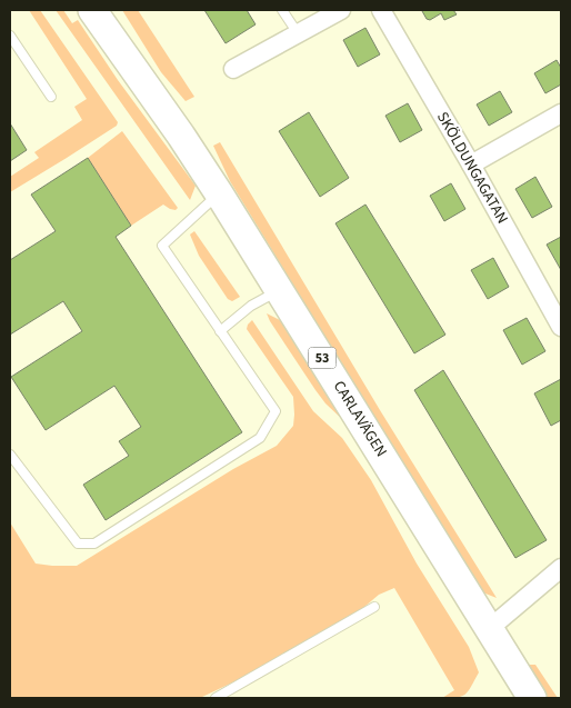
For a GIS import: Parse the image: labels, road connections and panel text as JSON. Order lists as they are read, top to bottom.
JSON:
{
  "streets": {
    "main road": ["53", "CARLAVÄGEN"],
    "street": ["SKÖLDUNGAGATAN"]
  }
}
